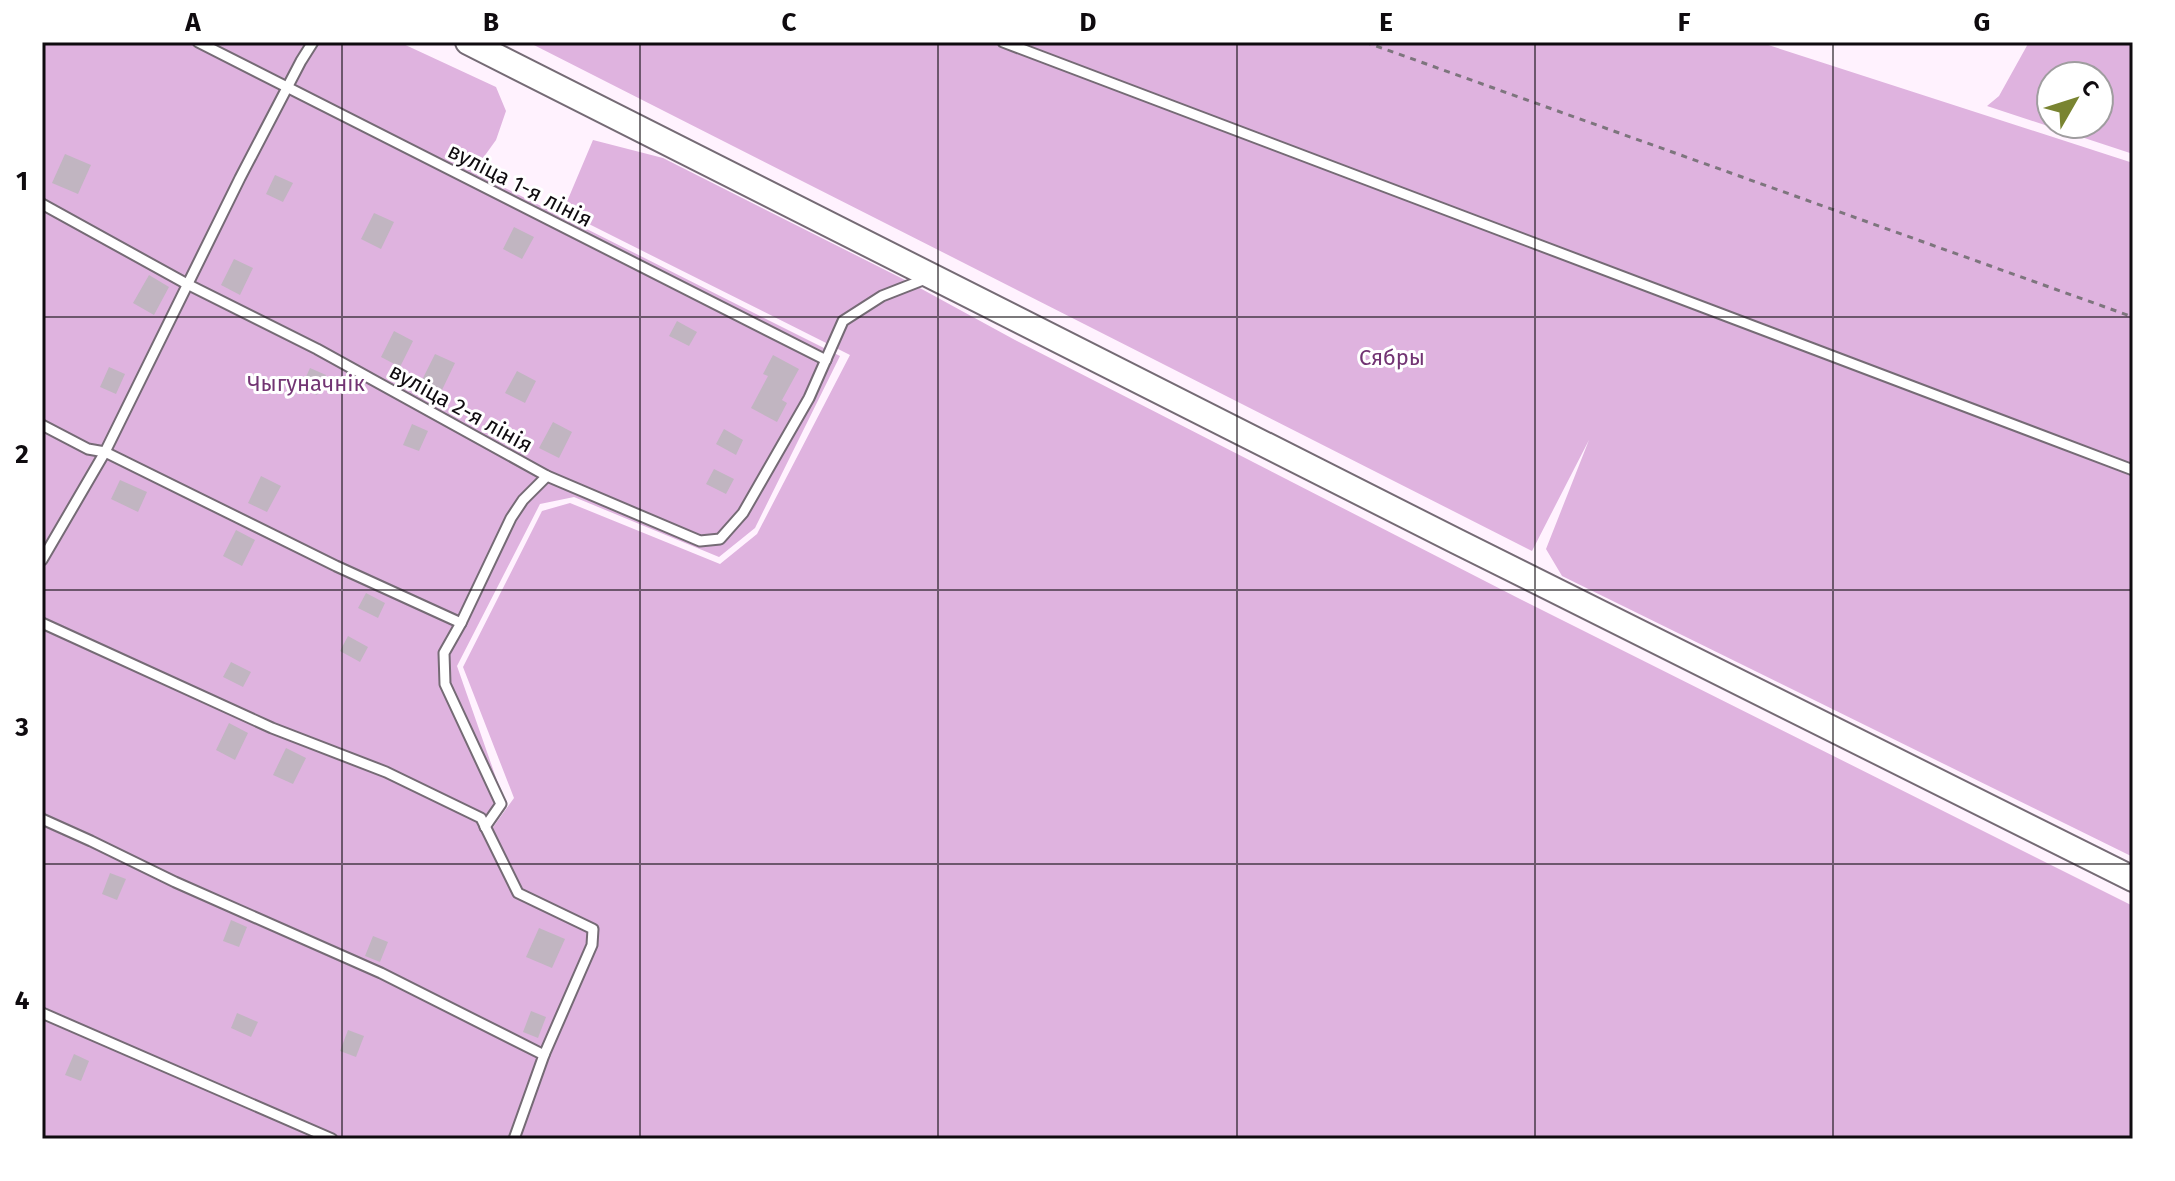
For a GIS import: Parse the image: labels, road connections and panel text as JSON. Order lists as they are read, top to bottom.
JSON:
{
  "streets": {
    "lane": ["вуліца 1-я лінія", "вуліца 2-я лінія"]
  },
  "crossings": [
    ["вуліца 1-я лінія", "вуліца 2-я лінія"]
  ],
  "parks": ["Сябры", "Чыгуначнік"],
  "north": "top right",
  "grid": {
    "columns": [
      "A",
      "B",
      "C",
      "D",
      "E",
      "F",
      "G"
    ],
    "rows": [
      "1",
      "2",
      "3",
      "4"
    ]
  }
}
